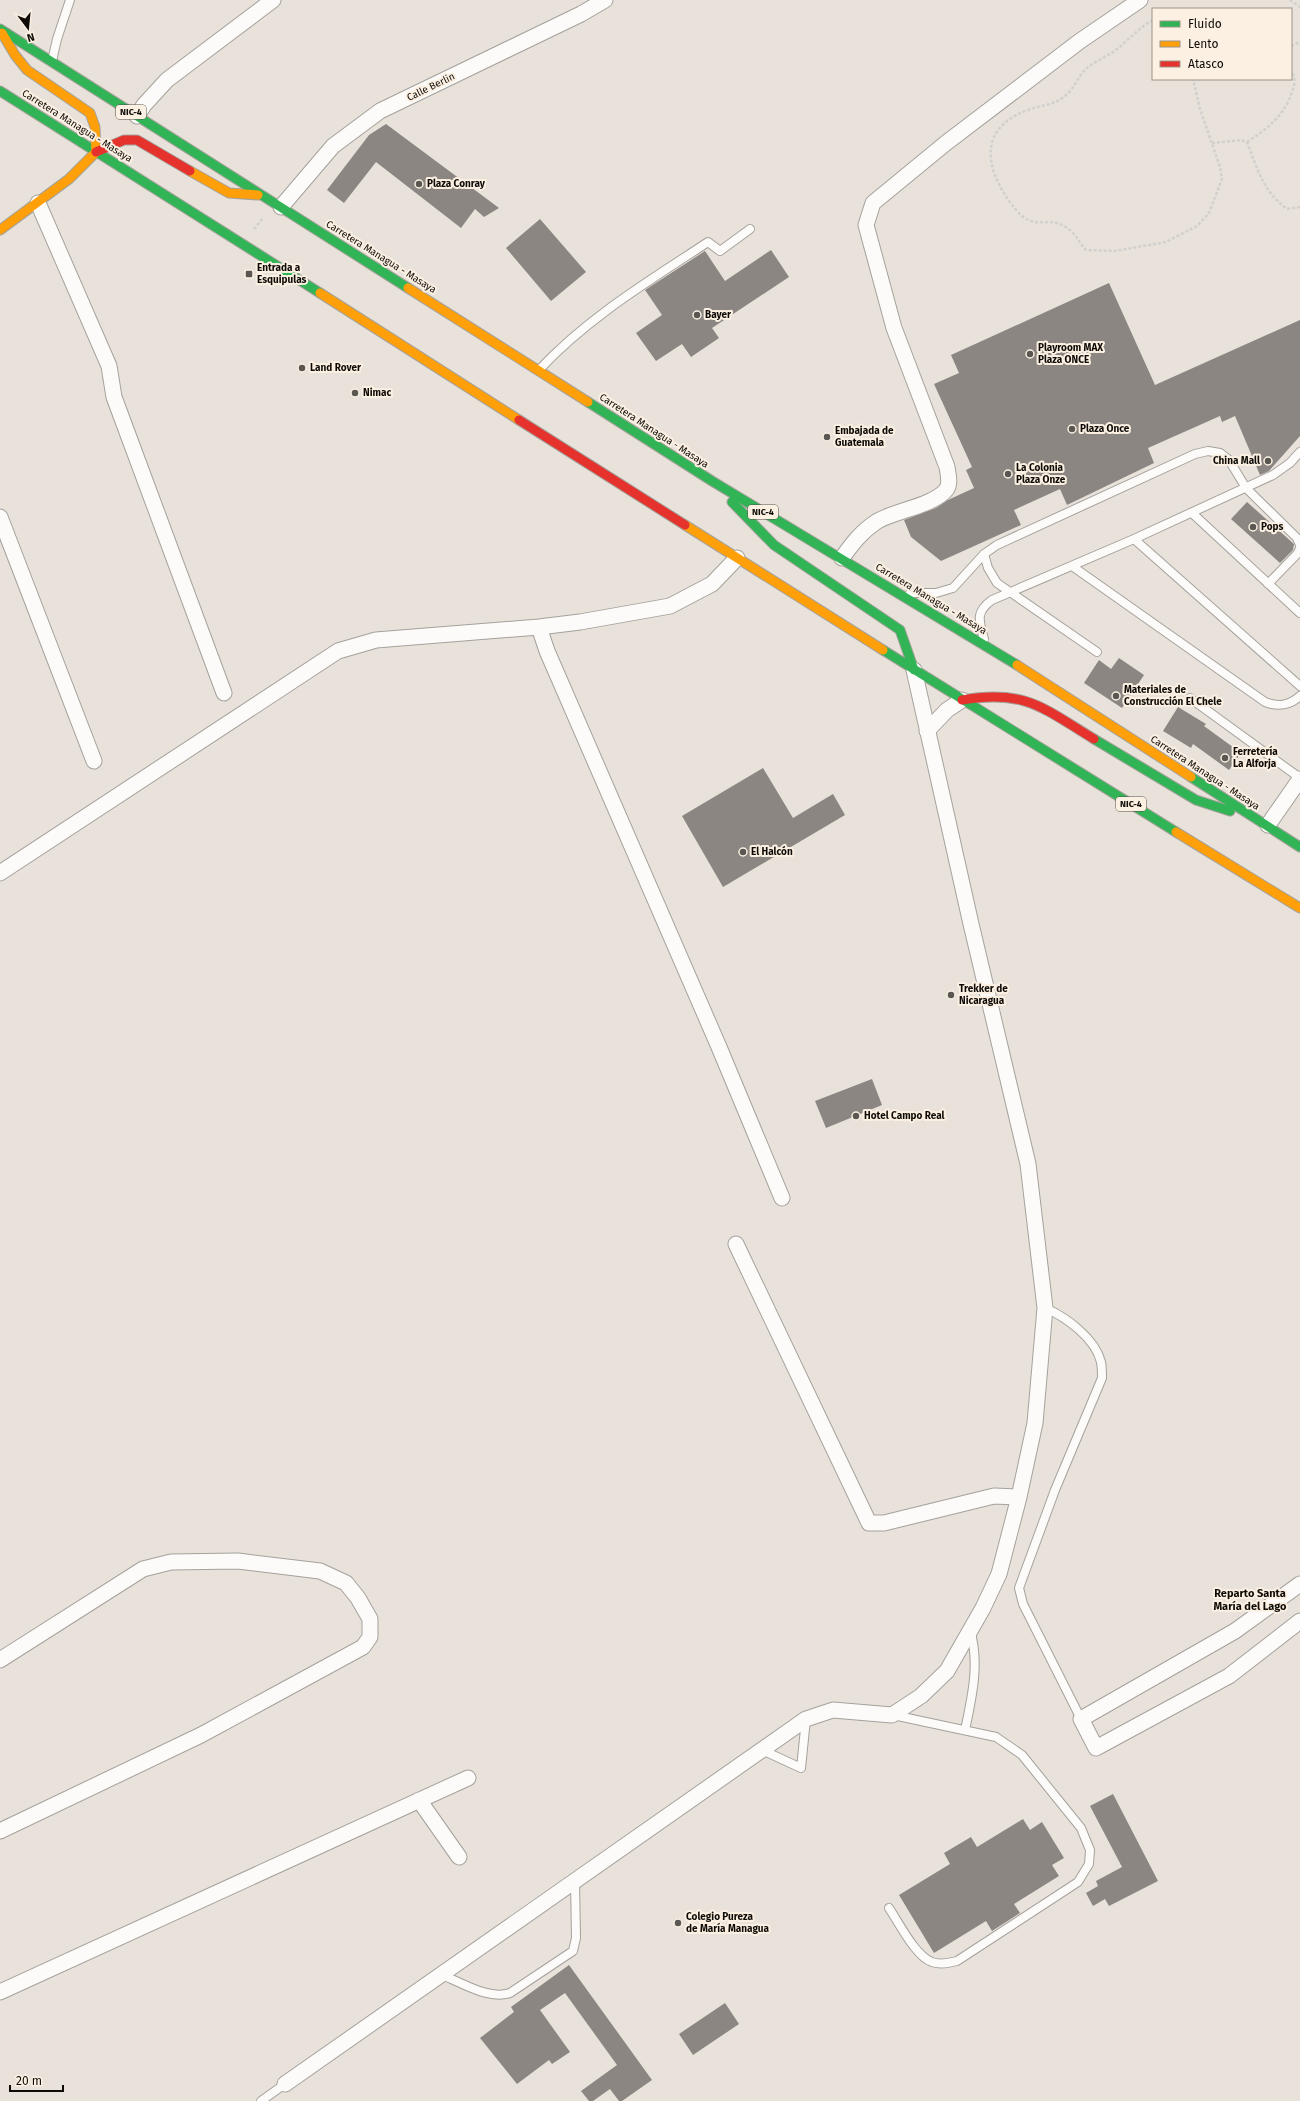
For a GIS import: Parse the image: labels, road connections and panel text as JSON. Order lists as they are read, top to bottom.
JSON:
{
  "streets": {
    "main road": ["NIC-4", "Carretera Managua - Masaya"],
    "street": ["Calle Berlin"]
  },
  "crossings": [
    ["Calle Berlin", "Carretera Managua - Masaya"]
  ],
  "districts": ["Reparto Santa María del Lago"],
  "places": {
    "other": [
      "Plaza Conray",
      "Bayer",
      "Playroom MAX Plaza ONCE",
      "Land Rover",
      "Nimac",
      "Plaza Once",
      "Embajada de Guatemala",
      "China Mall",
      "La Colonia Plaza Onze",
      "Pops",
      "Materiales de Construcción El Chele",
      "Ferretería La Alforja",
      "El Halcón",
      "Trekker de Nicaragua",
      "Hotel Campo Real",
      "Colegio Pureza de María Managua"
    ],
    "transit": ["Entrada a Esquipulas"]
  },
  "legend": ["Fluido", "Lento", "Atasco"],
  "scale_bar": "20 m",
  "north": "bottom"
}
